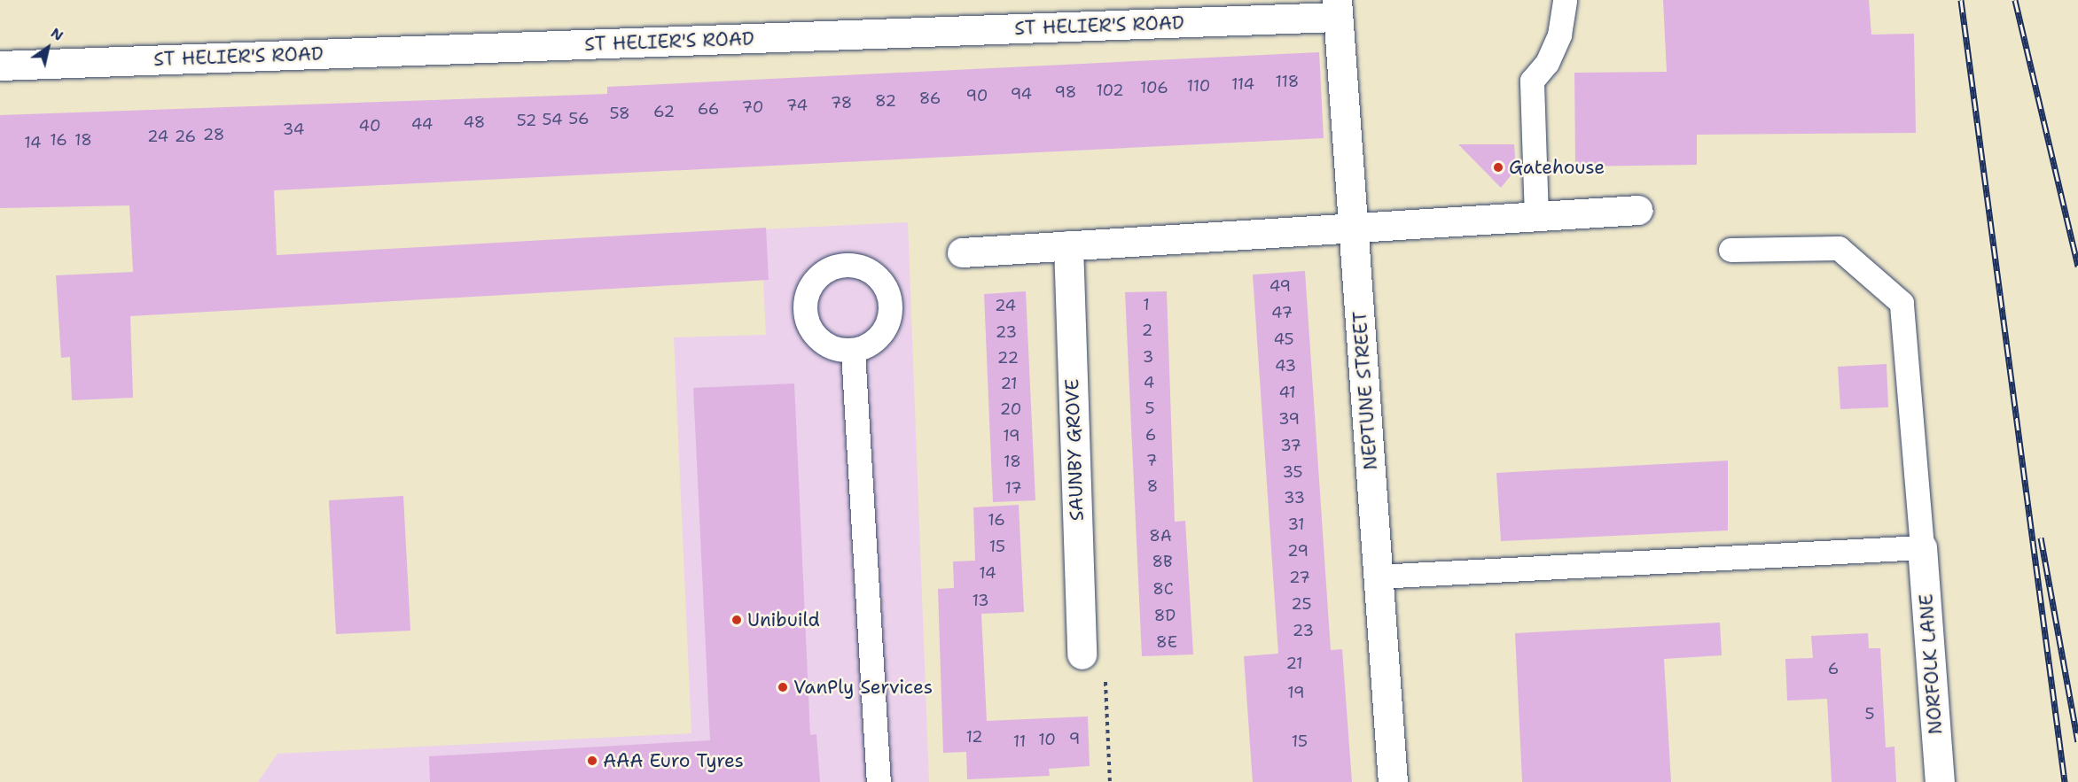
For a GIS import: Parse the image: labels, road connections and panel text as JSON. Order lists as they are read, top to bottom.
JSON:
{
  "streets": {
    "street": [
      "ST HELIER'S ROAD",
      "NEPTUNE STREET",
      "SAUNBY GROVE",
      "NORFOLK LANE"
    ]
  },
  "crossings": [
    ["ST HELIER'S ROAD", "NEPTUNE STREET"]
  ],
  "places": [
    "Gatehouse",
    "Unibuild",
    "VanPly Services",
    "AAA Euro Tyres"
  ],
  "house_numbers": [
    "118",
    "114",
    "110",
    "106",
    "102",
    "98",
    "94",
    "90",
    "86",
    "82",
    "78",
    "74",
    "70",
    "66",
    "62",
    "58",
    "56",
    "54",
    "52",
    "48",
    "44",
    "40",
    "34",
    "28",
    "24",
    "26",
    "16",
    "18",
    "14",
    "49",
    "1",
    "24",
    "47",
    "2",
    "23",
    "45",
    "3",
    "22",
    "43",
    "4",
    "21",
    "41",
    "5",
    "20",
    "39",
    "6",
    "19",
    "37",
    "7",
    "18",
    "35",
    "8",
    "17",
    "33",
    "16",
    "31",
    "8A",
    "15",
    "29",
    "8B",
    "14",
    "27",
    "8C",
    "13",
    "25",
    "8D",
    "23",
    "8E",
    "21",
    "6",
    "19",
    "5",
    "12",
    "9",
    "10",
    "11",
    "15"
  ],
  "north": "top right"
}
